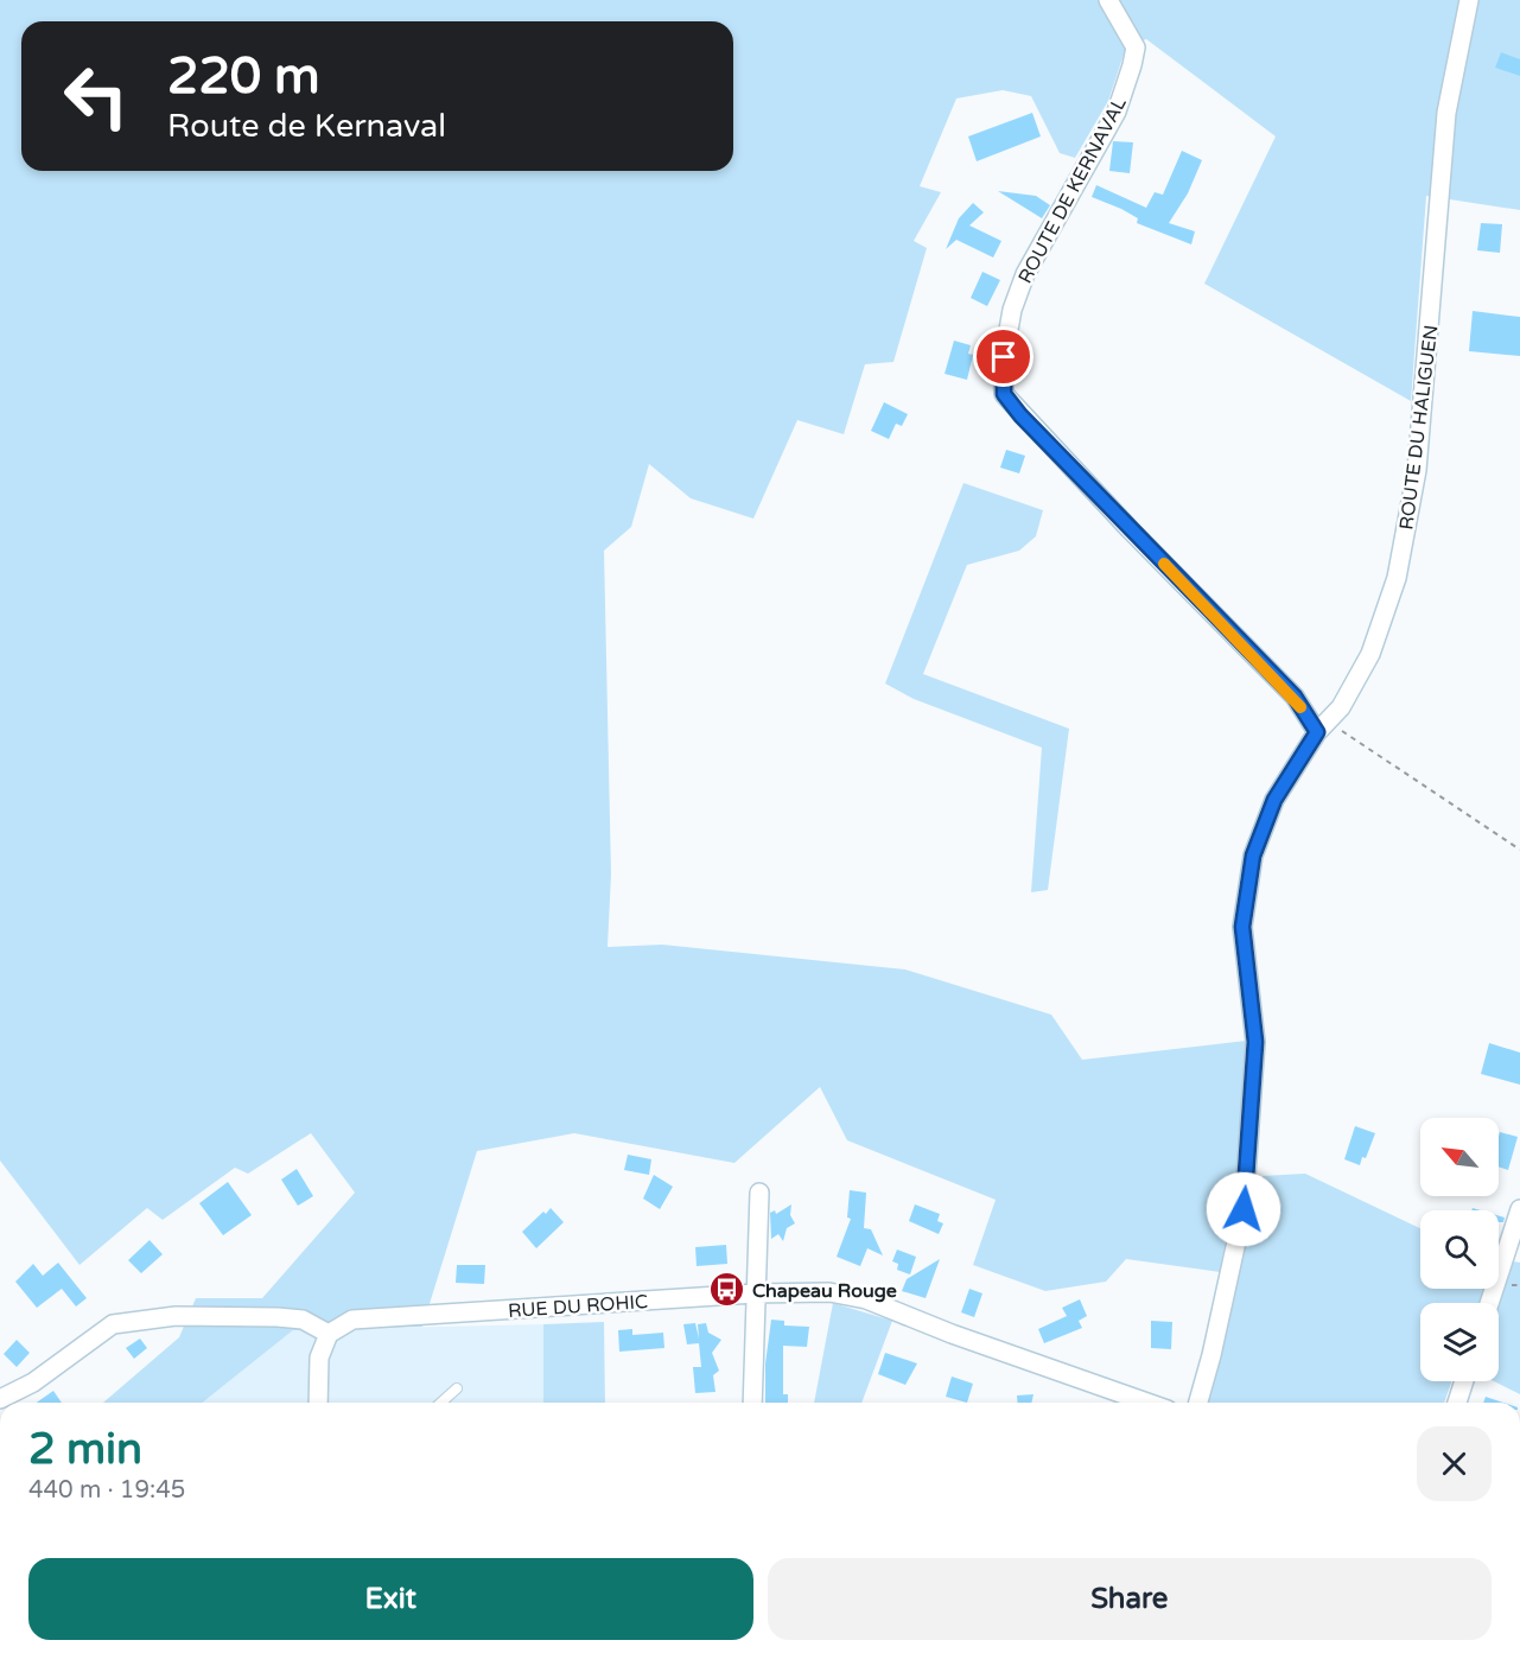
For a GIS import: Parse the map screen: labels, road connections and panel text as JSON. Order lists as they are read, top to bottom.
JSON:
{
  "streets": {
    "street": ["ROUTE DE KERNAVAL", "ROUTE DU HALIGUEN", "RUE DU ROHIC"]
  },
  "crossings": [
    ["ROUTE DE KERNAVAL", "ROUTE DU HALIGUEN"]
  ],
  "places": {
    "bus stop": ["Chapeau Rouge"]
  },
  "north": "top left",
  "page": {
    "turn": ["220 m", "Route de Kernaval"],
    "heading": ["2 min", "440 m · 19:45"],
    "buttons": ["Exit", "Share"]
  }
}
